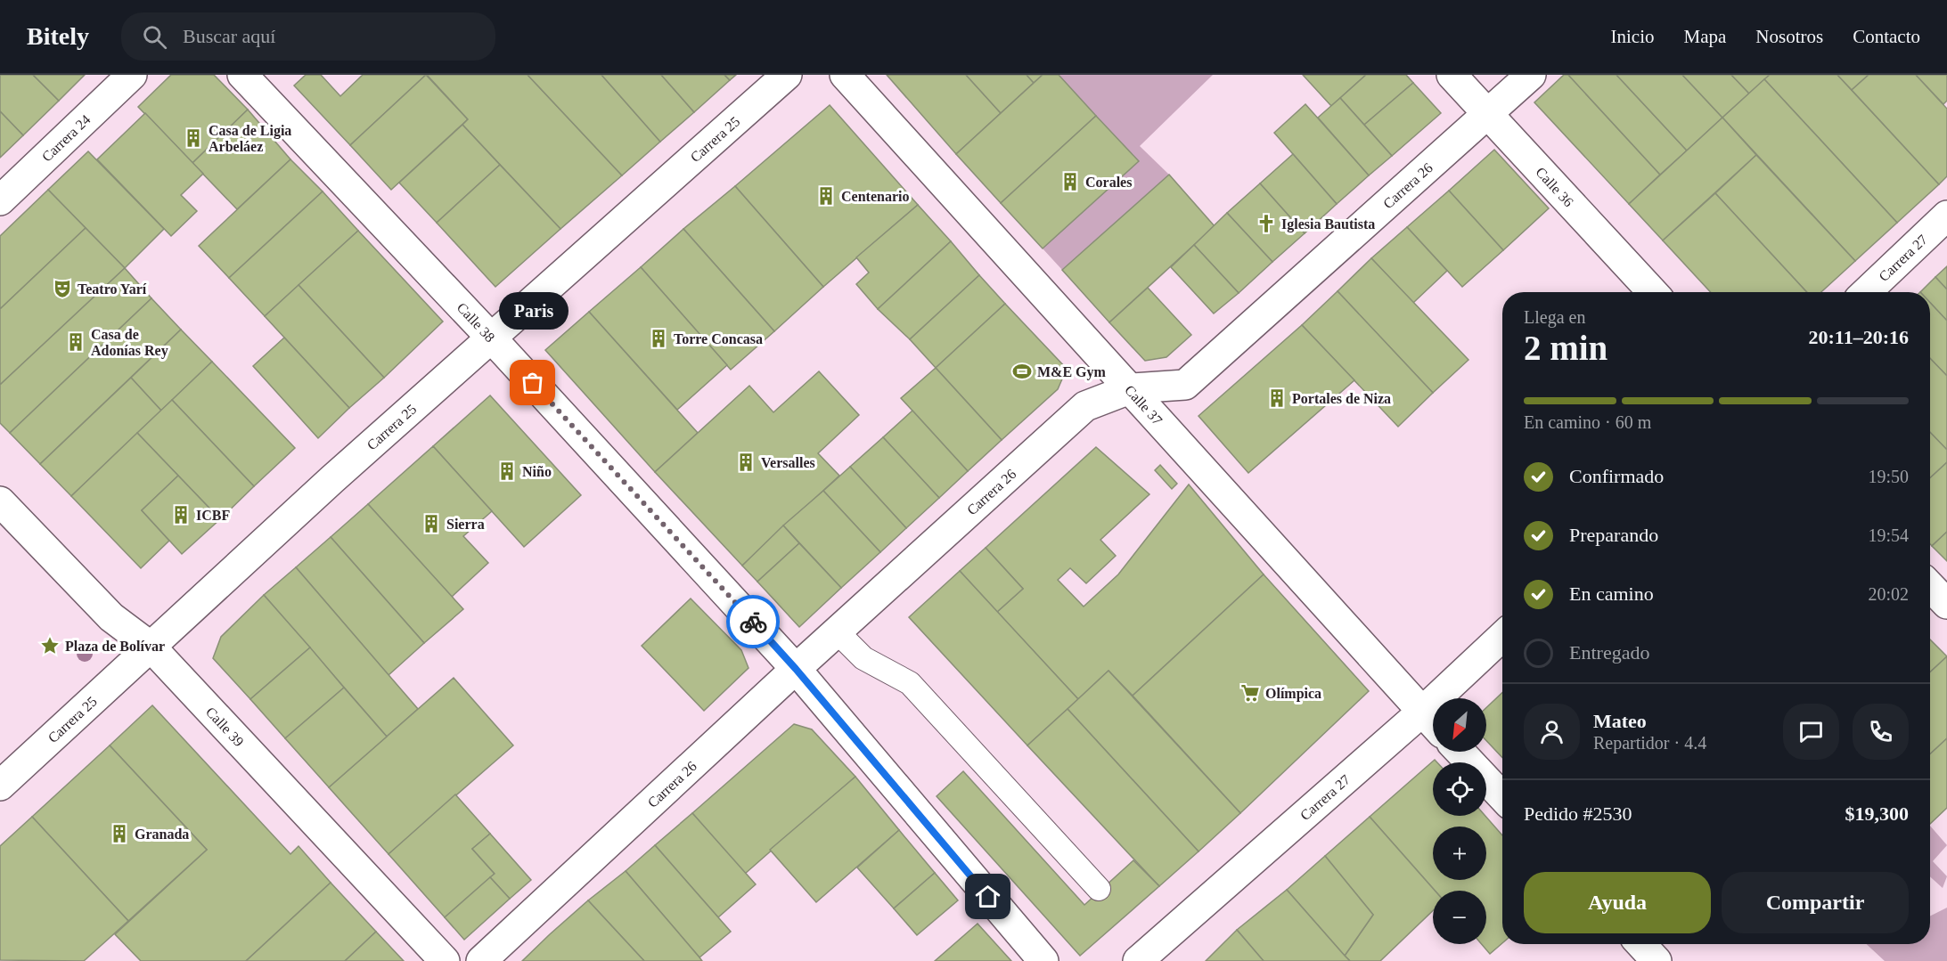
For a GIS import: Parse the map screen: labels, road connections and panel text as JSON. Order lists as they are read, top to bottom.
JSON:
{
  "streets": {
    "street": [
      "Carrera 24",
      "Carrera 25",
      "Carrera 26",
      "Calle 36",
      "Carrera 27",
      "Calle 38",
      "Calle 37",
      "Calle 39"
    ]
  },
  "crossings": [
    ["Carrera 25", "Calle 38"],
    ["Carrera 25", "Calle 39"],
    ["Carrera 26", "Calle 36"],
    ["Carrera 26", "Calle 38"],
    ["Carrera 26", "Calle 37"],
    ["Carrera 27", "Calle 37"]
  ],
  "places": {
    "building": [
      "Casa de Ligia Arbeláez",
      "Corales",
      "Centenario",
      "Torre Concasa",
      "Casa de Adonías Rey",
      "Portales de Niza",
      "Versalles",
      "Niño",
      "ICBF",
      "Sierra",
      "Granada"
    ],
    "church": ["Iglesia Bautista"],
    "theatre": ["Teatro Yarí"],
    "sports": ["M&E Gym"],
    "other": ["Paris"],
    "place": ["Plaza de Bolívar"],
    "supermarket": ["Olímpica"]
  },
  "north": "bottom left",
  "page": {
    "header": "Bitely",
    "search": "Buscar aquí",
    "nav": [
      "Inicio",
      "Mapa",
      "Nosotros",
      "Contacto"
    ],
    "bubble": "Paris",
    "heading": ["2 min", "Llega en", "20:11–20:16"],
    "panel": [
      "Mateo",
      "Repartidor · 4.4",
      "Pedido #2530",
      "$19,300"
    ],
    "bar": "En camino · 60 m",
    "list": [
      ["Confirmado", "19:50"],
      ["Preparando", "19:54"],
      ["En camino", "20:02"],
      "Entregado"
    ],
    "map_buttons": ["+", "−"],
    "buttons": ["Ayuda", "Compartir"]
  }
}
